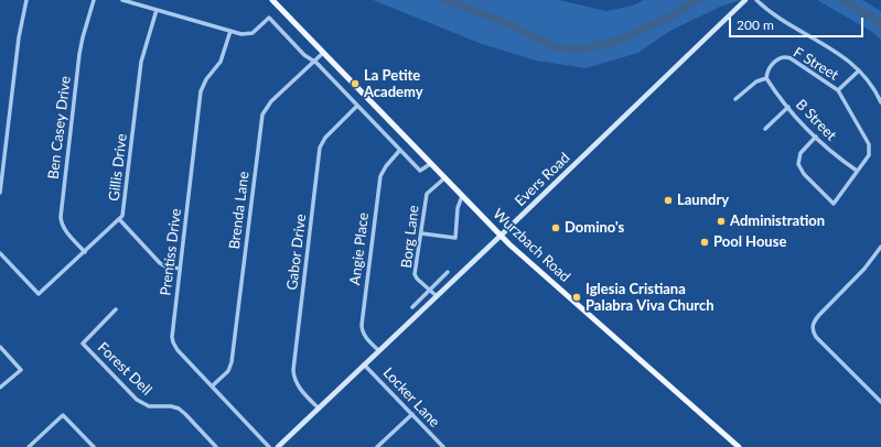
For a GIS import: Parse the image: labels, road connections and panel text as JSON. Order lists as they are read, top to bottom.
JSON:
{
  "streets": {
    "main road": ["Evers Road", "Wurzbach Road"],
    "street": [
      "F Street",
      "B Street",
      "Ben Casey Drive",
      "Gillis Drive",
      "Brenda Lane",
      "Borg Lane",
      "Angie Place",
      "Prentiss Drive",
      "Gabor Drive",
      "Forest Dell",
      "Locker Lane"
    ]
  },
  "crossings": [
    ["F Street", "B Street"],
    ["Ben Casey Drive", "Gillis Drive"],
    ["Evers Road", "Borg Lane"],
    ["Evers Road", "Wurzbach Road"],
    ["Evers Road", "Angie Place"],
    ["Evers Road", "Gabor Drive"],
    ["Evers Road", "Locker Lane"],
    ["Brenda Lane", "Wurzbach Road"],
    ["Brenda Lane", "Prentiss Drive"],
    ["Borg Lane", "Wurzbach Road"]
  ],
  "places": [
    "La Petite Academy",
    "Laundry",
    "Administration",
    "Domino's",
    "Pool House",
    "Iglesia Cristiana Palabra Viva Church"
  ],
  "scale_bar": "200 m"
}
